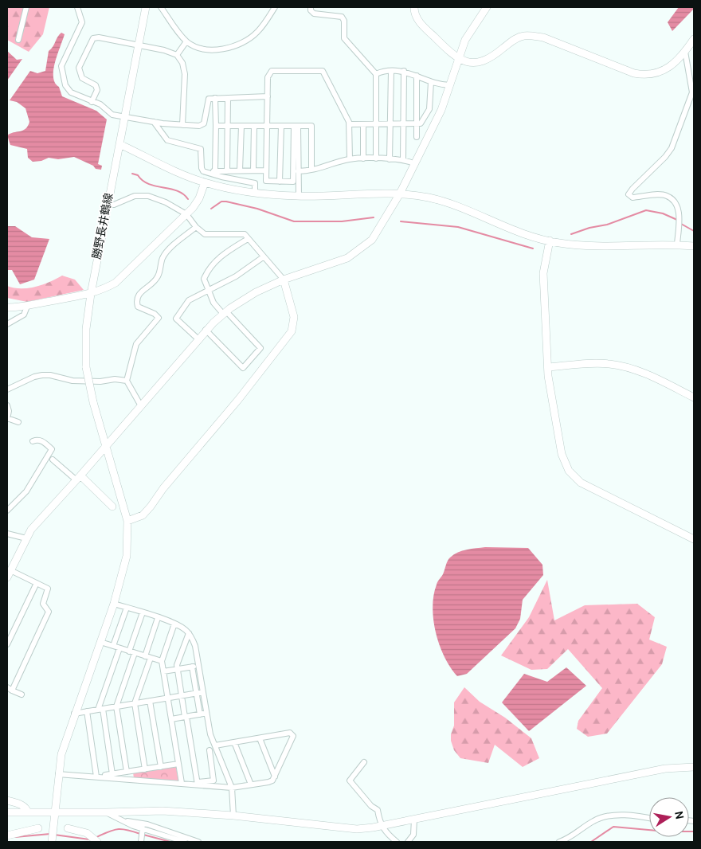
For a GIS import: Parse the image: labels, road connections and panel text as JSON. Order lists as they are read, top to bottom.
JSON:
{
  "streets": {
    "street": ["勝野長井鶴線"]
  },
  "north": "right"
}
